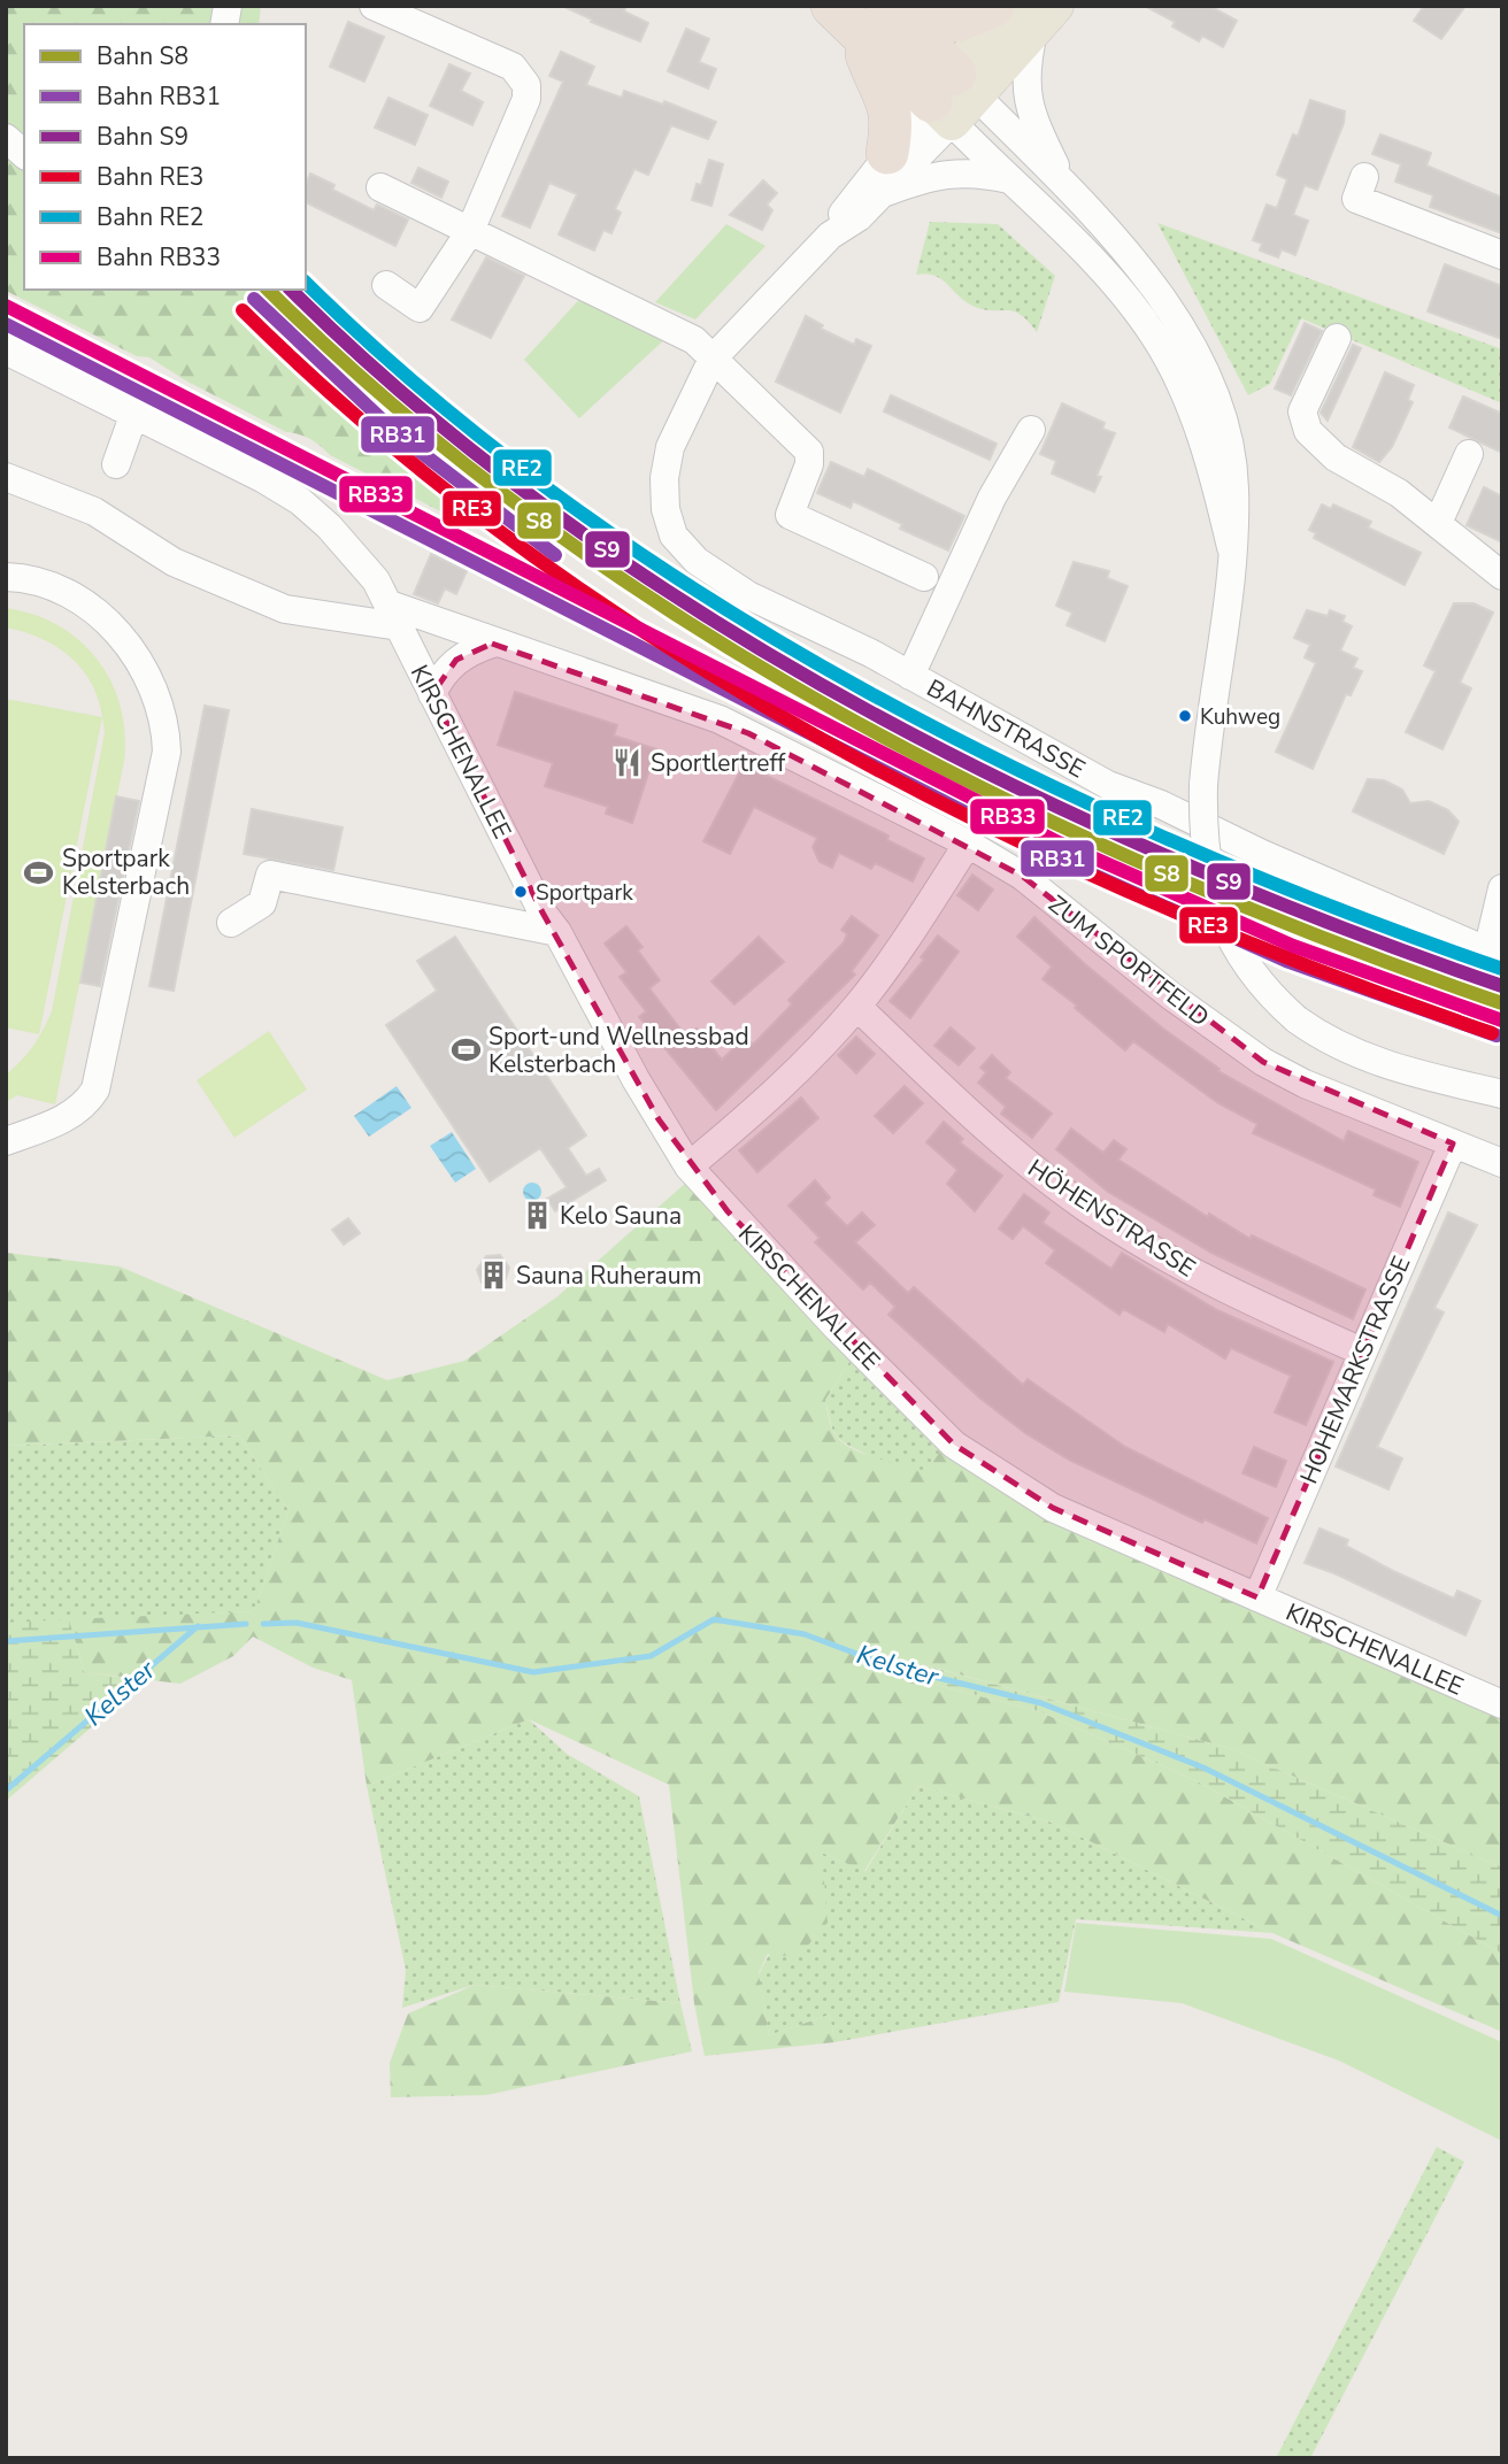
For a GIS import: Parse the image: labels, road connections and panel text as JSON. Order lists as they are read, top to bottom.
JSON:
{
  "streets": {
    "street": [
      "BAHNSTRASSE",
      "KIRSCHENALLEE",
      "ZUM SPORTFELD",
      "HÖHENSTRASSE",
      "HOHEMARKSTRASSE"
    ]
  },
  "crossings": [
    ["KIRSCHENALLEE", "ZUM SPORTFELD"],
    ["KIRSCHENALLEE", "HOHEMARKSTRASSE"],
    ["ZUM SPORTFELD", "HOHEMARKSTRASSE"],
    ["HÖHENSTRASSE", "HOHEMARKSTRASSE"]
  ],
  "water": ["Kelster"],
  "places": {
    "other": ["Kuhweg", "Sportpark"],
    "restaurant": ["Sportlertreff"],
    "sports": ["Sportpark Kelsterbach", "Sport-und Wellnessbad Kelsterbach"],
    "building": ["Kelo Sauna", "Sauna Ruheraum"]
  },
  "lines": [
    "rail line RE2",
    "rail line S8",
    "rail line S9",
    "rail line RB31",
    "rail line RB33",
    "rail line RE3"
  ],
  "legend": [
    "Bahn S8",
    "Bahn RB31",
    "Bahn S9",
    "Bahn RE3",
    "Bahn RE2",
    "Bahn RB33"
  ]
}
